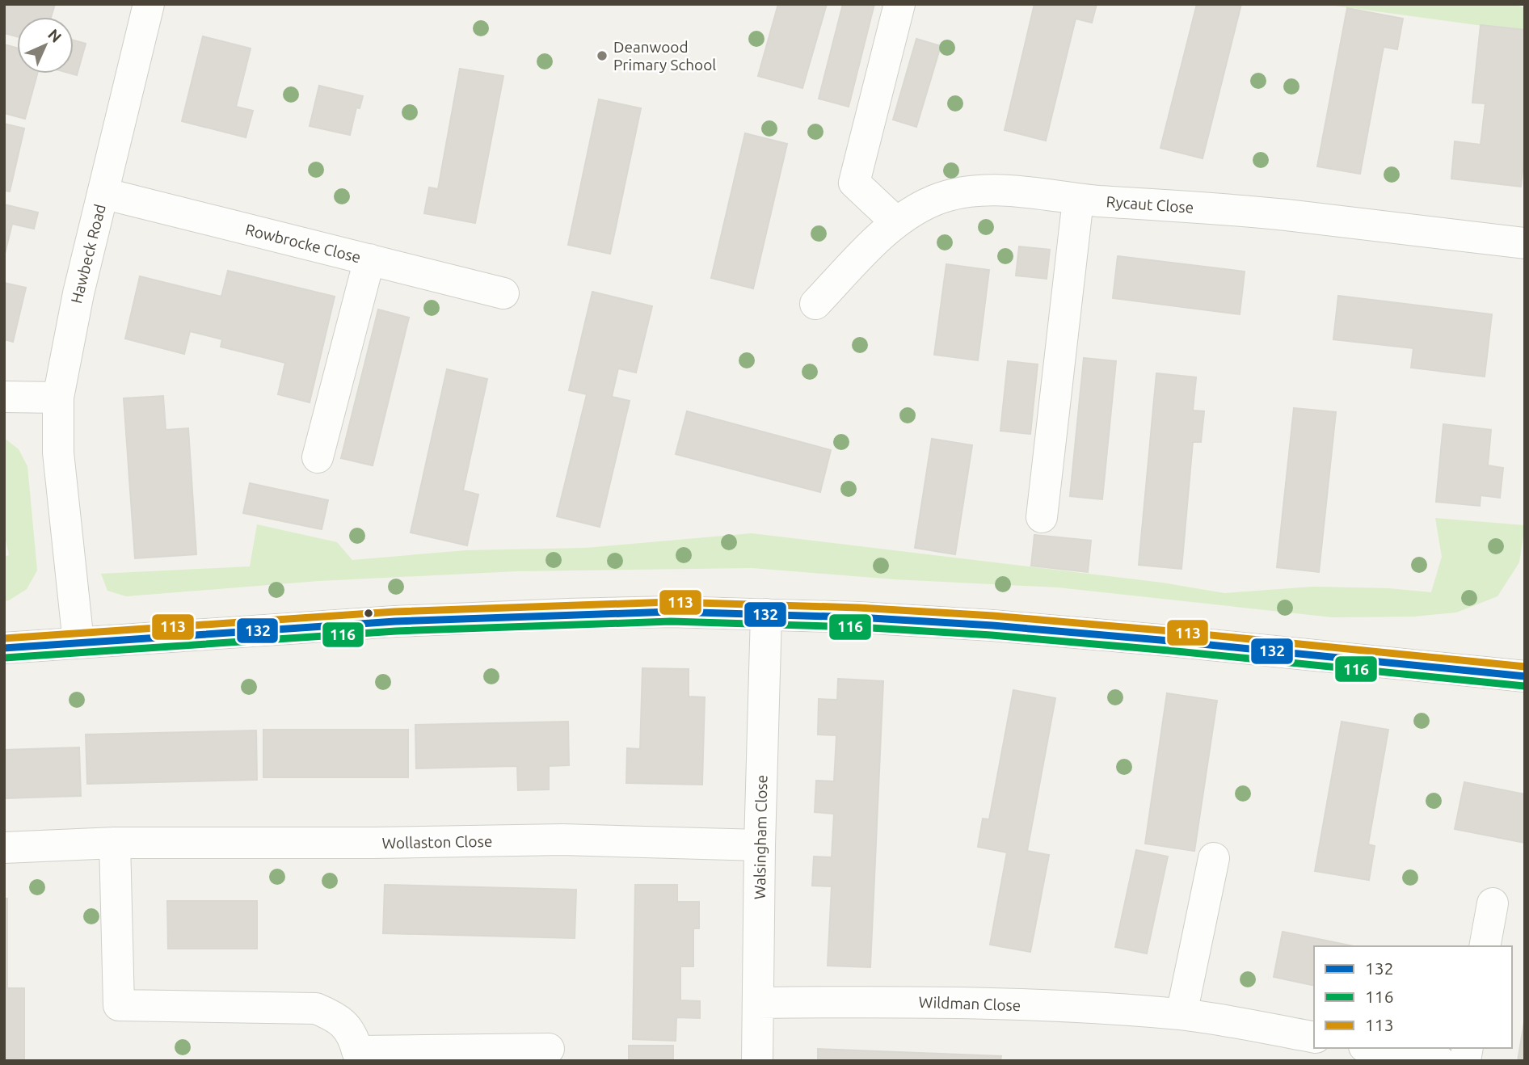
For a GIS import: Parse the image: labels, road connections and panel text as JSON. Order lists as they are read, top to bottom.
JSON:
{
  "streets": {
    "street": [
      "Rycaut Close",
      "Rowbrocke Close",
      "Hawbeck Road",
      "Walsingham Close",
      "Wollaston Close",
      "Wildman Close"
    ]
  },
  "crossings": [
    ["Rowbrocke Close", "Hawbeck Road"],
    ["Walsingham Close", "Wollaston Close"],
    ["Walsingham Close", "Wildman Close"]
  ],
  "places": ["Deanwood Primary School"],
  "lines": ["transit line 113", "transit line 132", "transit line 116"],
  "legend": ["132", "116", "113"],
  "north": "top right"
}
